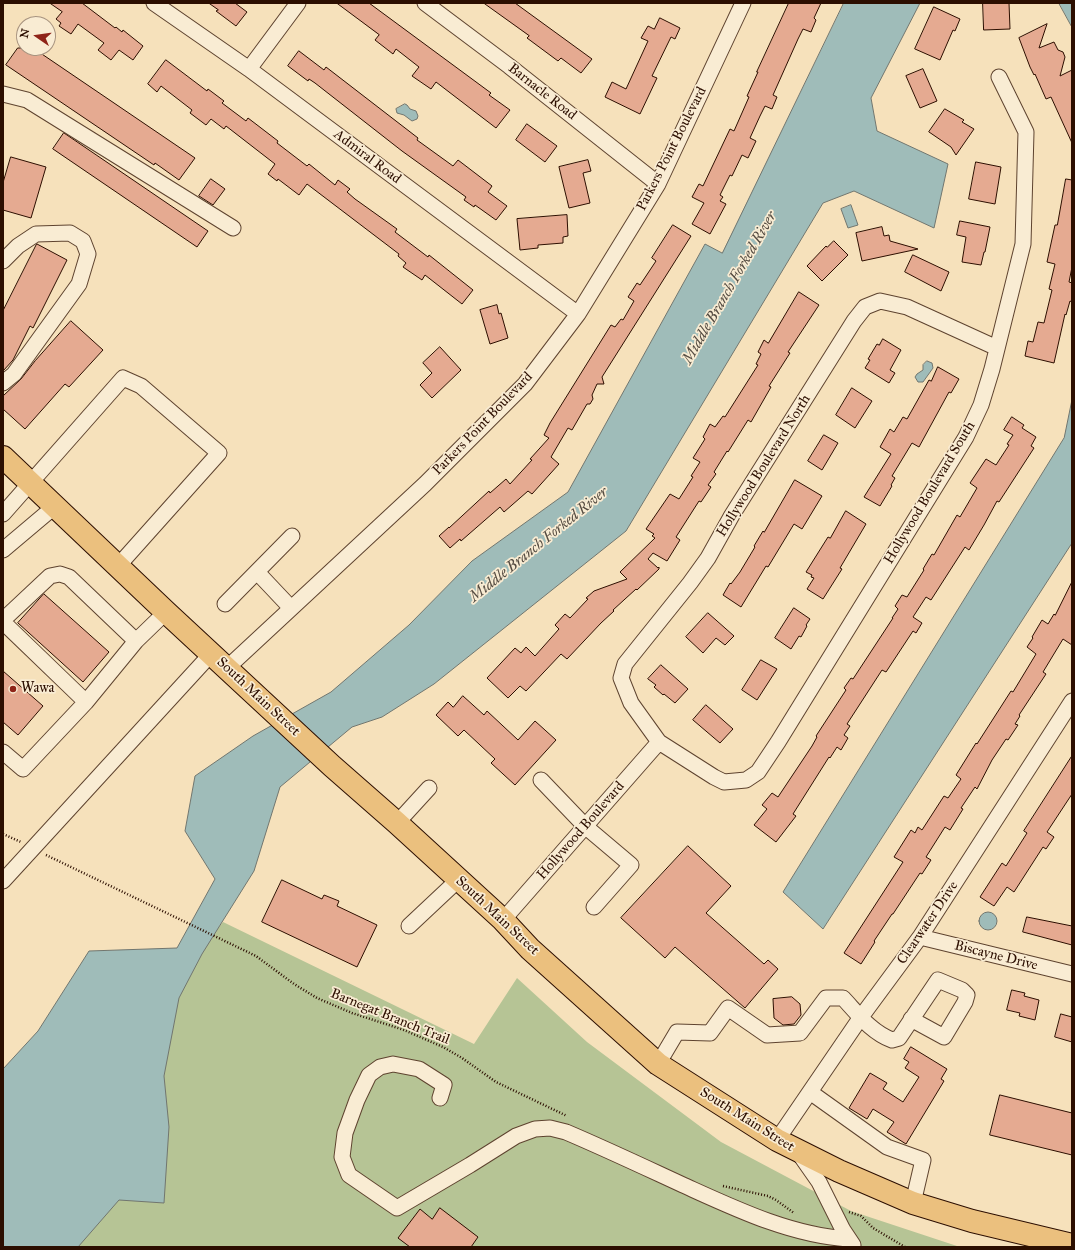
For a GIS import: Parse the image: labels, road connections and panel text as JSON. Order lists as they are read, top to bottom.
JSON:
{
  "streets": {
    "highway": ["South Main Street"],
    "street": [
      "Barnacle Road",
      "Parkers Point Boulevard",
      "Admiral Road",
      "Hollywood Boulevard North",
      "Hollywood Boulevard South",
      "Hollywood Boulevard",
      "Clearwater Drive",
      "Biscayne Drive"
    ],
    "path": ["Barnegat Branch Trail"]
  },
  "crossings": [
    ["Barnacle Road", "Parkers Point Boulevard"],
    ["Parkers Point Boulevard", "Admiral Road"],
    ["Parkers Point Boulevard", "South Main Street"],
    ["Hollywood Boulevard North", "Hollywood Boulevard South"],
    ["Hollywood Boulevard North", "Hollywood Boulevard"],
    ["Hollywood Boulevard South", "Hollywood Boulevard"],
    ["South Main Street", "Hollywood Boulevard"],
    ["South Main Street", "Clearwater Drive"],
    ["Clearwater Drive", "Biscayne Drive"]
  ],
  "water": ["Middle Branch Forked River"],
  "places": ["Wawa"],
  "north": "left"
}
